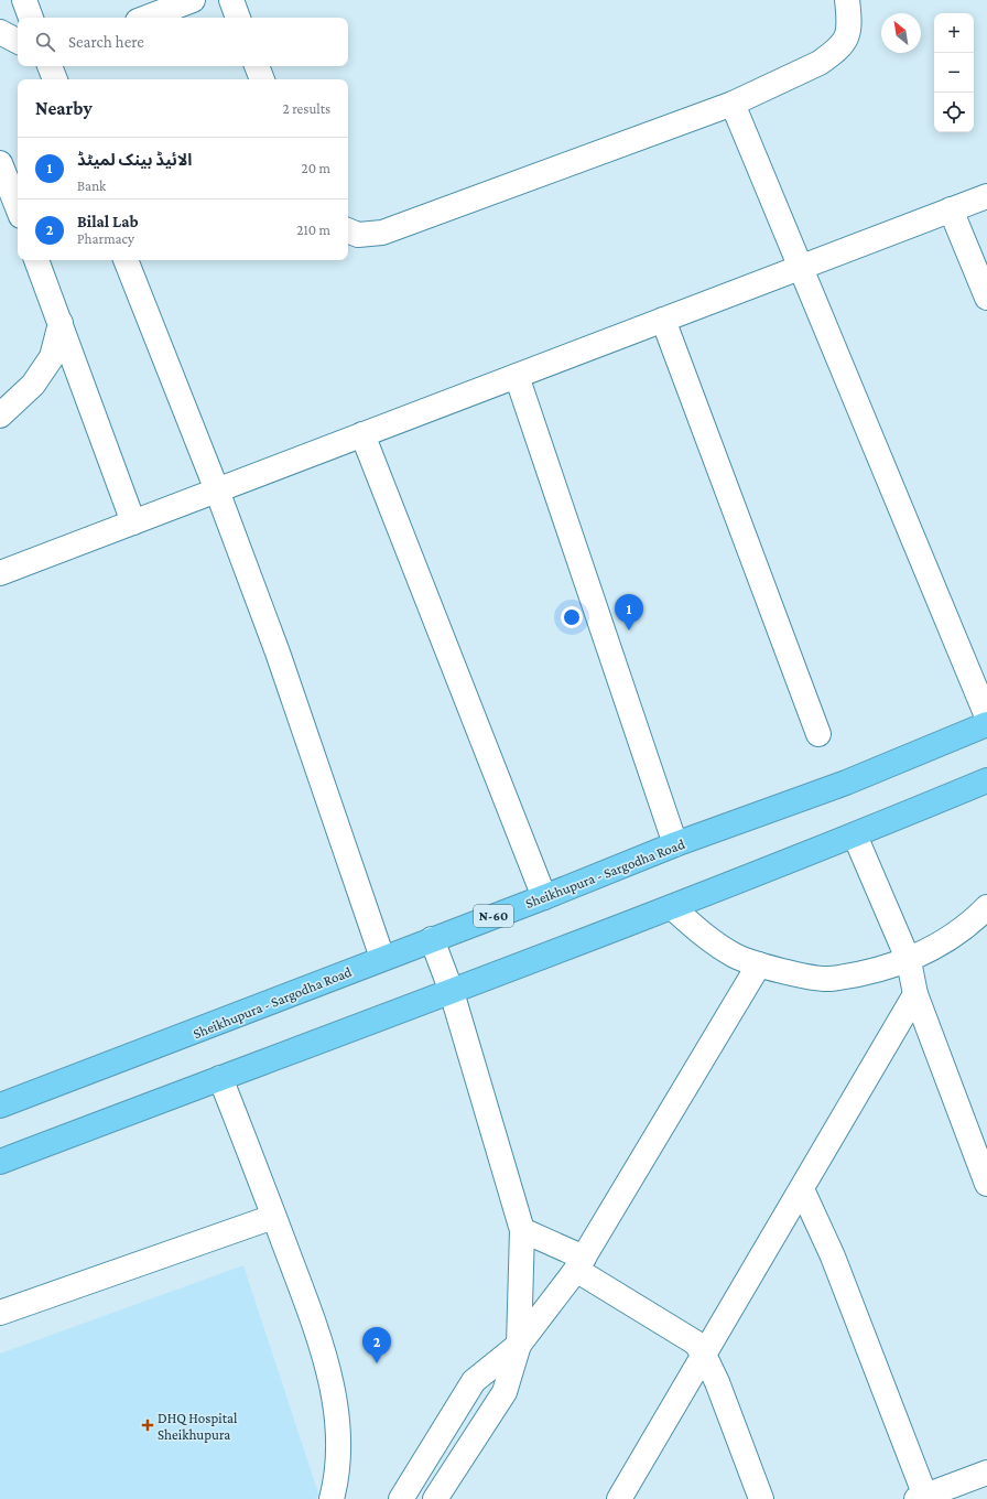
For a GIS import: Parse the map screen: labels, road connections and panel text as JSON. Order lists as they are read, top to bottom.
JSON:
{
  "streets": {
    "highway": ["Sheikhupura - Sargodha Road", "N-60"]
  },
  "places": {
    "health": ["DHQ Hospital Sheikhupura"]
  },
  "north": "top left",
  "page": {
    "map_buttons": ["+", "−"],
    "search": "Search here",
    "heading": ["Nearby", "2 results"],
    "list": [
      {
        "mark": "1",
        "name": "الائیڈ بینک لمیٹڈ",
        "note": "Bank",
        "value": "20 m"
      },
      {
        "mark": "2",
        "name": "Bilal Lab",
        "note": "Pharmacy",
        "value": "210 m"
      }
    ],
    "pins": ["1", "2"]
  }
}
